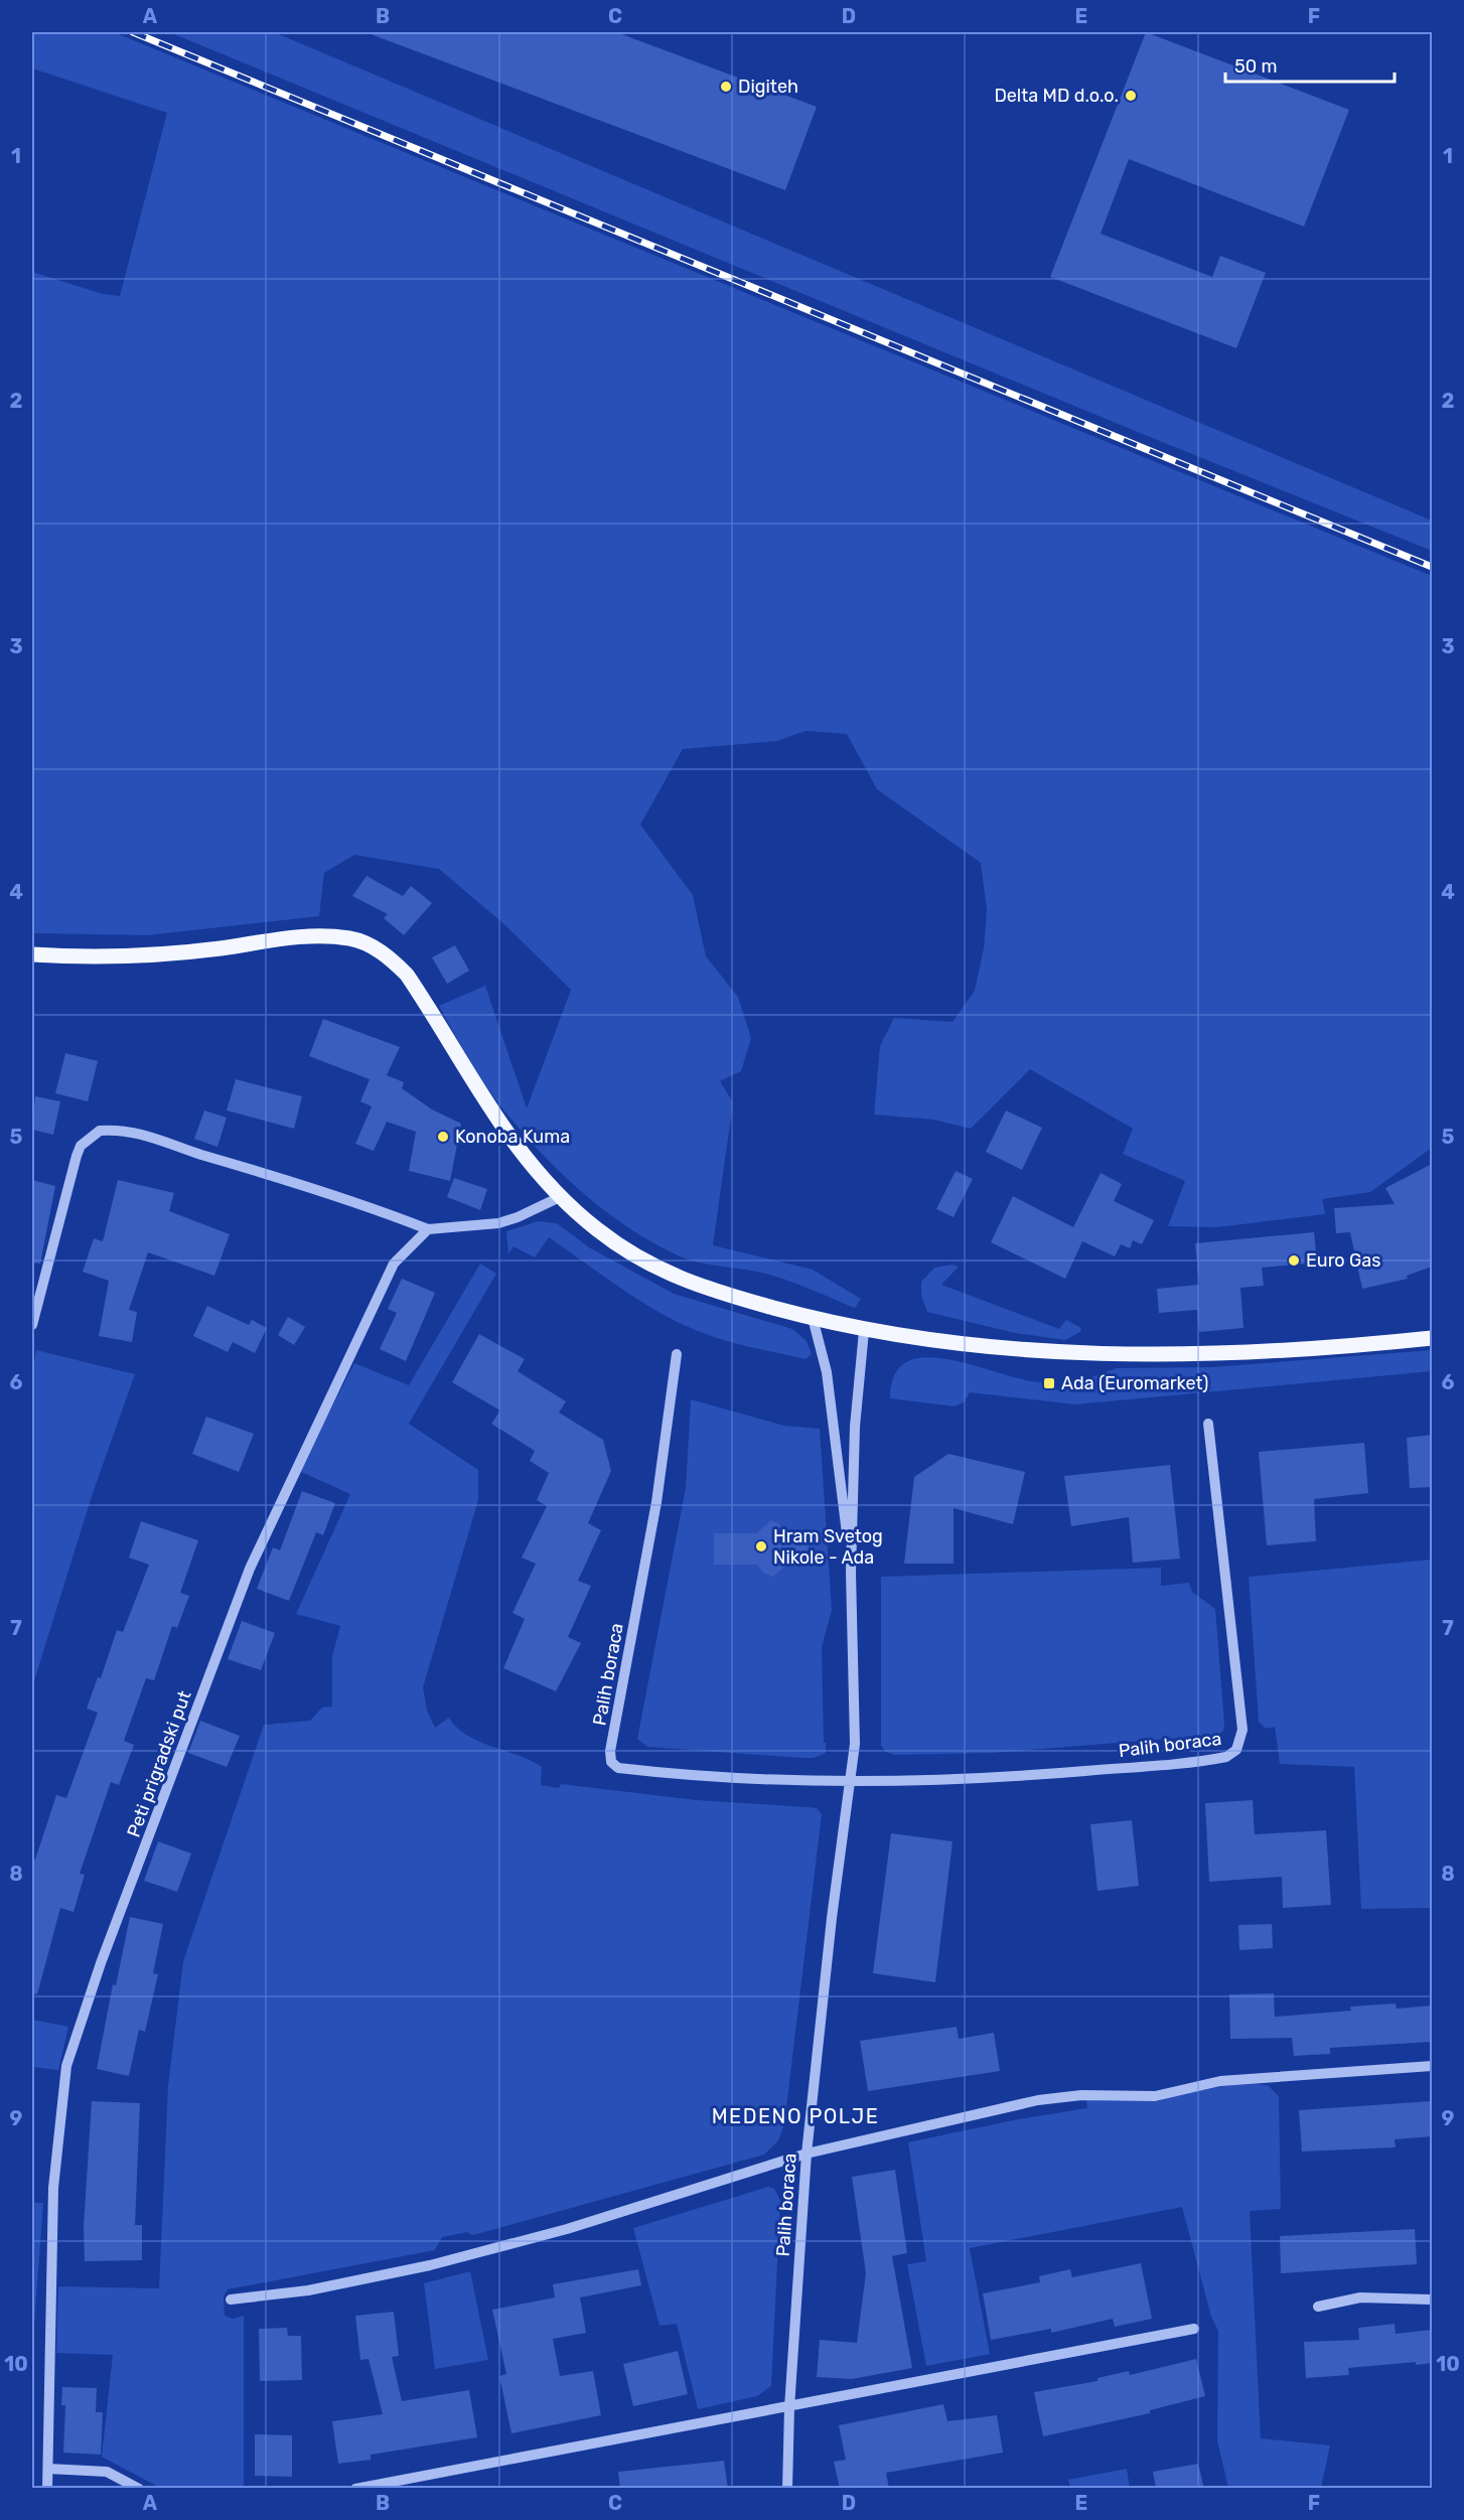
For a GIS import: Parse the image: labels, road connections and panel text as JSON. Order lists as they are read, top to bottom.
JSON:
{
  "streets": {
    "street": ["Palih boraca", "Peti prigradski put"]
  },
  "districts": ["MEDENO POLJE"],
  "places": {
    "other": [
      "Digiteh",
      "Delta MD d.o.o.",
      "Konoba Kuma",
      "Euro Gas",
      "Hram Svetog Nikole - Ada"
    ],
    "transit": ["Ada (Euromarket)"]
  },
  "scale_bar": "50 m",
  "grid": {
    "columns": [
      "A",
      "B",
      "C",
      "D",
      "E",
      "F"
    ],
    "rows": [
      "1",
      "2",
      "3",
      "4",
      "5",
      "6",
      "7",
      "8",
      "9",
      "10"
    ]
  }
}
